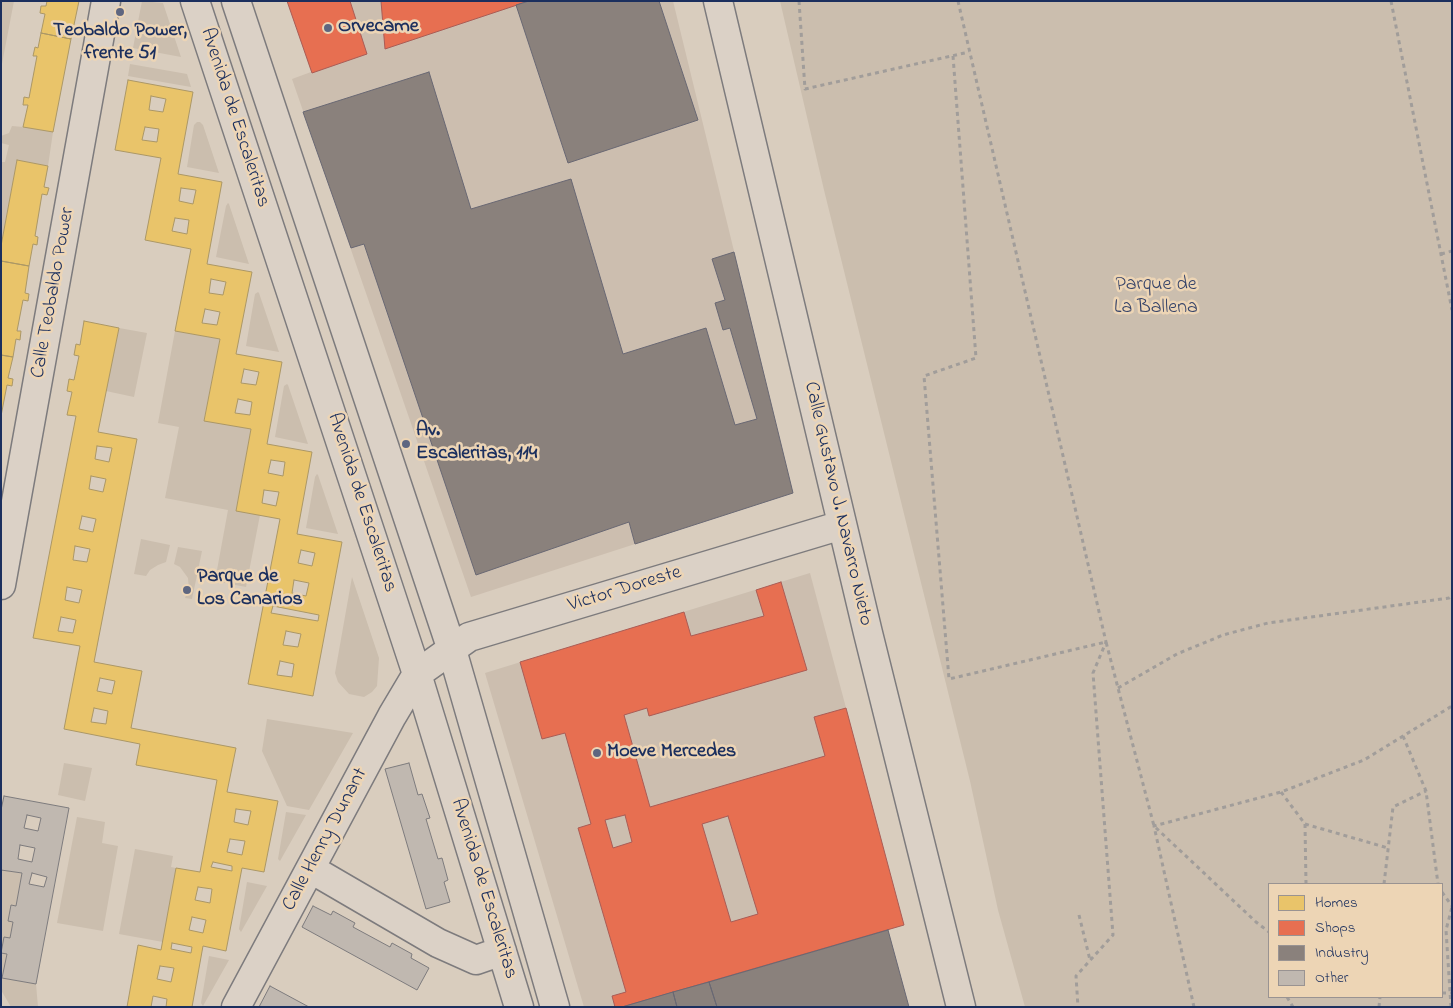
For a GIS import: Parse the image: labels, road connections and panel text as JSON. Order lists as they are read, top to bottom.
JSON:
{
  "streets": {
    "street": [
      "Avenida de Escaleritas",
      "Calle Teobaldo Power",
      "Calle Gustavo J. Navarro Nieto",
      "Victor Doreste",
      "Calle Henry Dunant"
    ]
  },
  "crossings": [
    ["Avenida de Escaleritas", "Victor Doreste"],
    ["Avenida de Escaleritas", "Calle Henry Dunant"],
    ["Calle Gustavo J. Navarro Nieto", "Victor Doreste"],
    ["Victor Doreste", "Calle Henry Dunant"]
  ],
  "parks": ["Parque de La Ballena"],
  "places": [
    "Teobaldo Power, frente 51",
    "Orvecame",
    "Av. Escaleritas, 114",
    "Parque de Los Canarios",
    "Moeve Mercedes"
  ],
  "legend": [
    "Homes",
    "Shops",
    "Industry",
    "Other"
  ]
}
